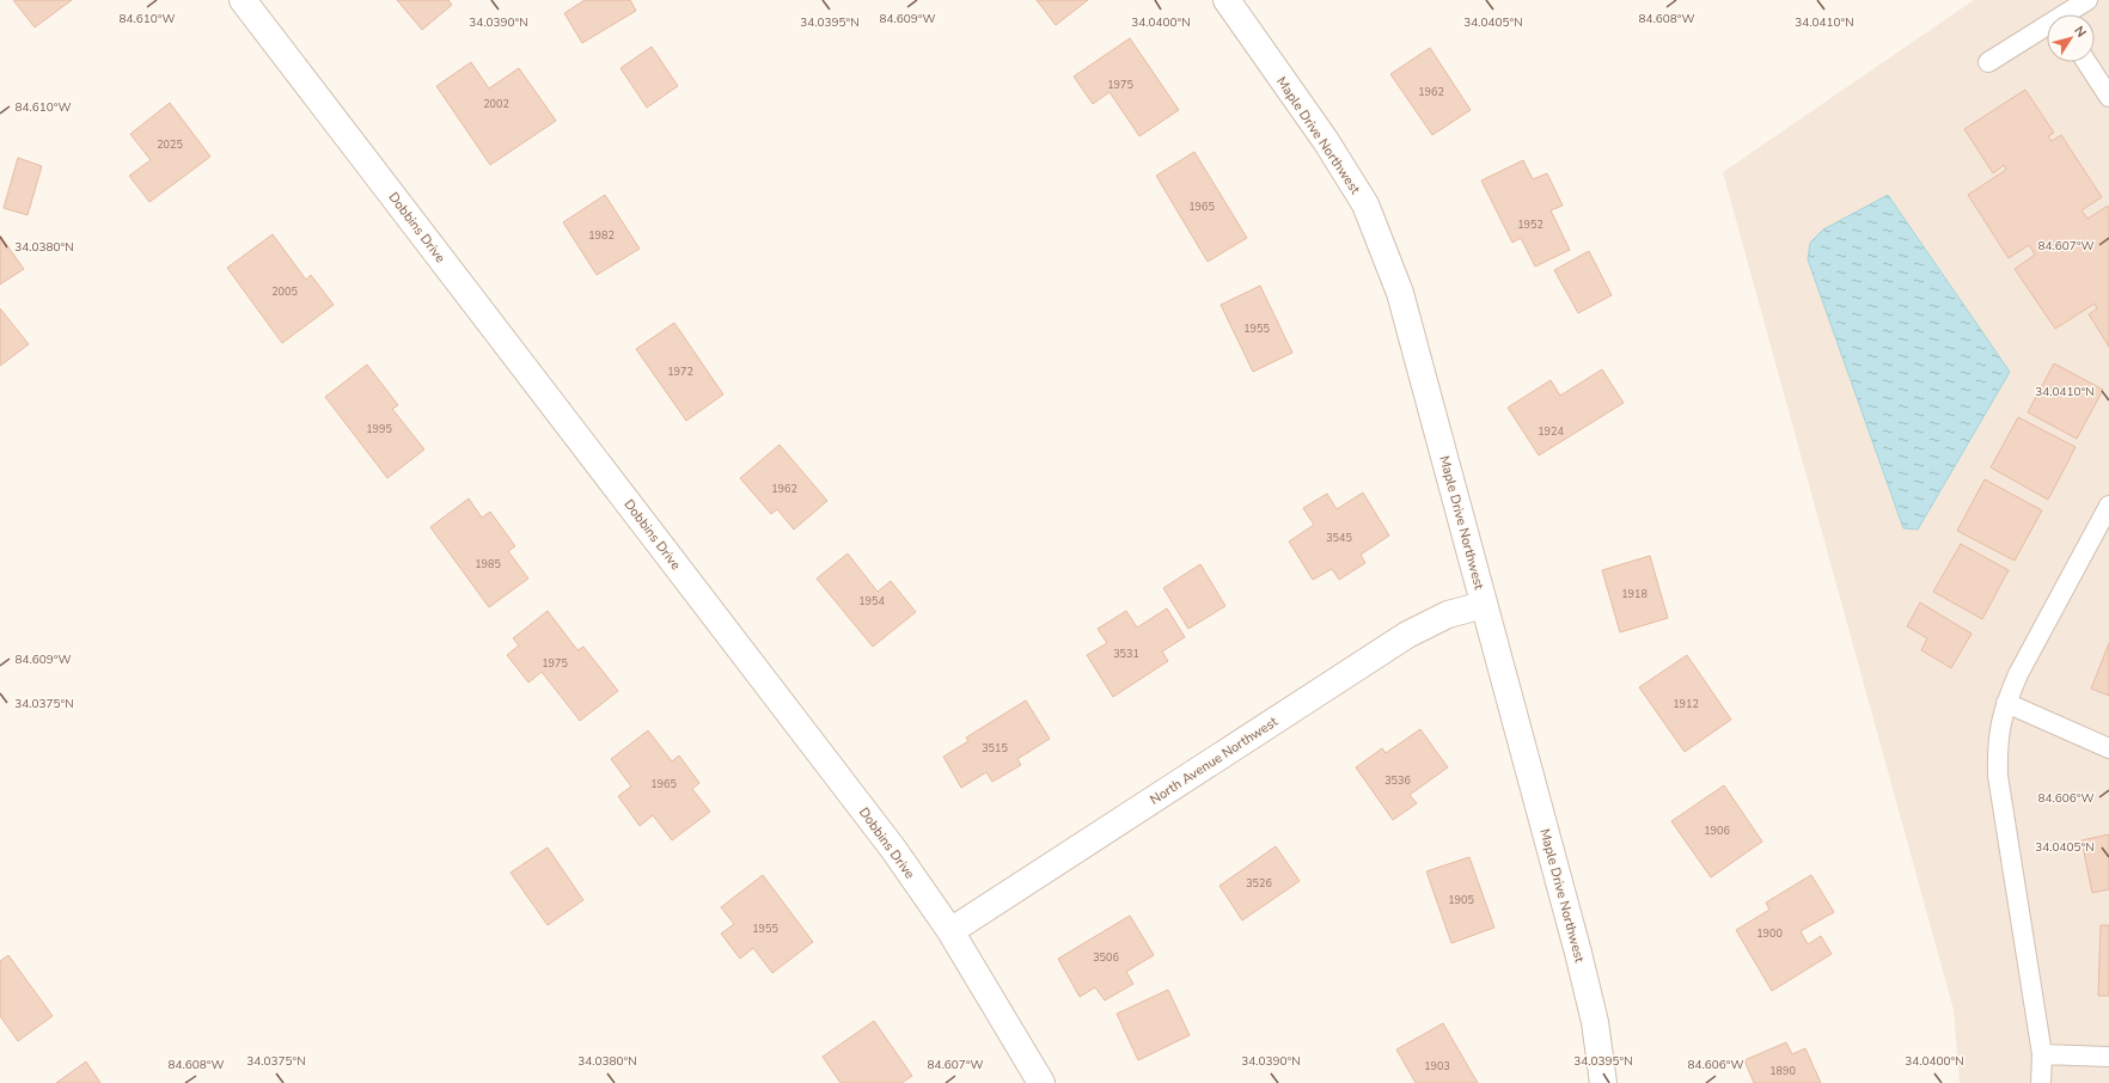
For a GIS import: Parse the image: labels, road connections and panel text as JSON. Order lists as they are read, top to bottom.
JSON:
{
  "streets": {
    "street": ["Maple Drive Northwest", "Dobbins Drive", "North Avenue Northwest"]
  },
  "crossings": [
    ["Maple Drive Northwest", "North Avenue Northwest"],
    ["Dobbins Drive", "North Avenue Northwest"]
  ],
  "house_numbers": [
    "1975",
    "1962",
    "2002",
    "2025",
    "1965",
    "1952",
    "1982",
    "2005",
    "1955",
    "1972",
    "1995",
    "1924",
    "1962",
    "3545",
    "1985",
    "1918",
    "1954",
    "3531",
    "1975",
    "1912",
    "3515",
    "3536",
    "1965",
    "1906",
    "3526",
    "1905",
    "1955",
    "1900",
    "3506",
    "1903",
    "1890"
  ],
  "north": "top right",
  "coordinates": [
    "84.608°W",
    "84.610°W",
    "84.609°W",
    "34.0400°N",
    "34.0410°N",
    "34.0390°N",
    "34.0395°N",
    "34.0405°N",
    "84.607°W",
    "34.0380°N",
    "34.0375°N",
    "84.606°W"
  ]
}
